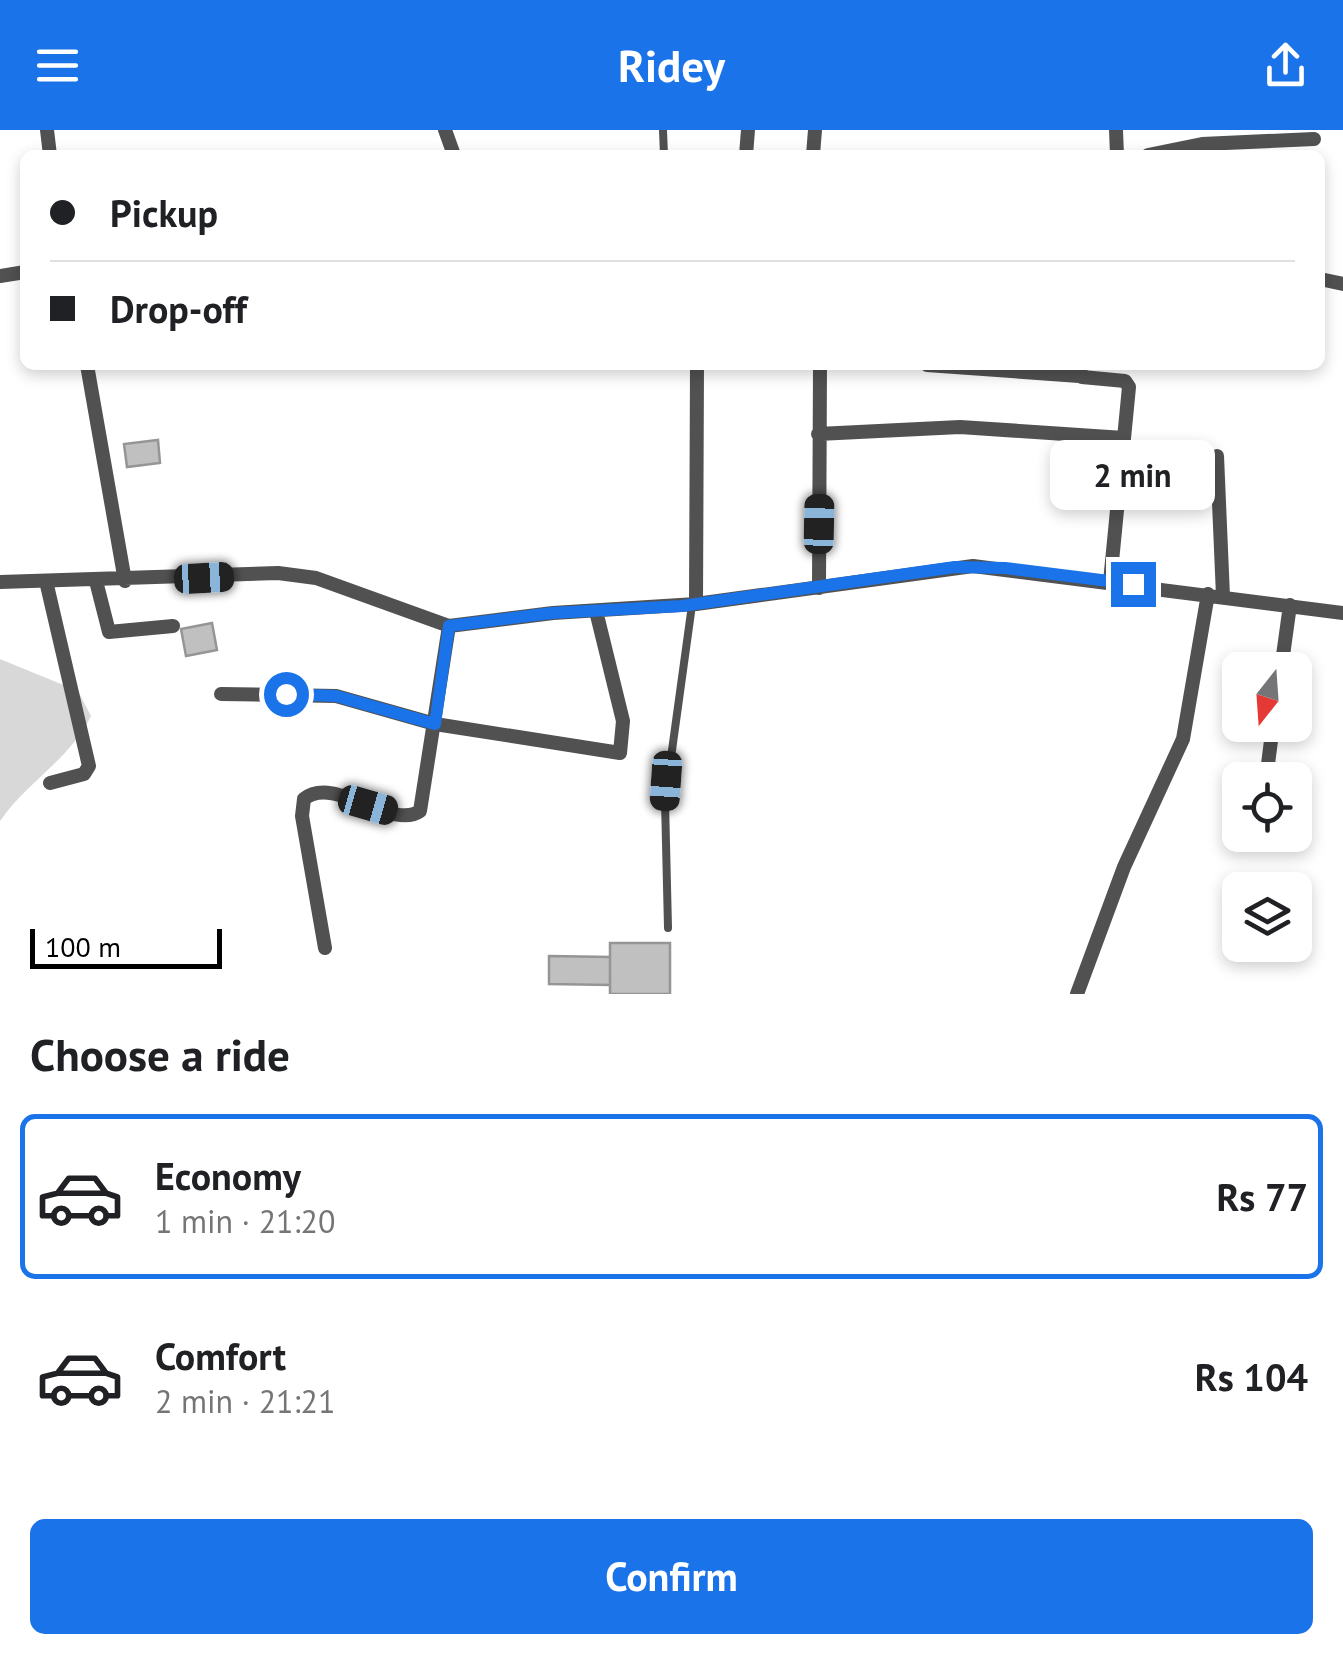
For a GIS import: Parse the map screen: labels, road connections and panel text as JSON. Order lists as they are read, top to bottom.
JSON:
{
  "scale_bar": "100 m",
  "north": "bottom",
  "page": {
    "header": "Ridey",
    "banner": ["Pickup", "Drop-off"],
    "bubble": "2 min",
    "scale": "100 m",
    "heading": "Choose a ride",
    "list": [
      {
        "name": "Economy",
        "note": "1 min · 21:20",
        "value": "Rs 77"
      },
      {
        "name": "Comfort",
        "note": "2 min · 21:21",
        "value": "Rs 104"
      }
    ],
    "buttons": "Confirm"
  }
}
